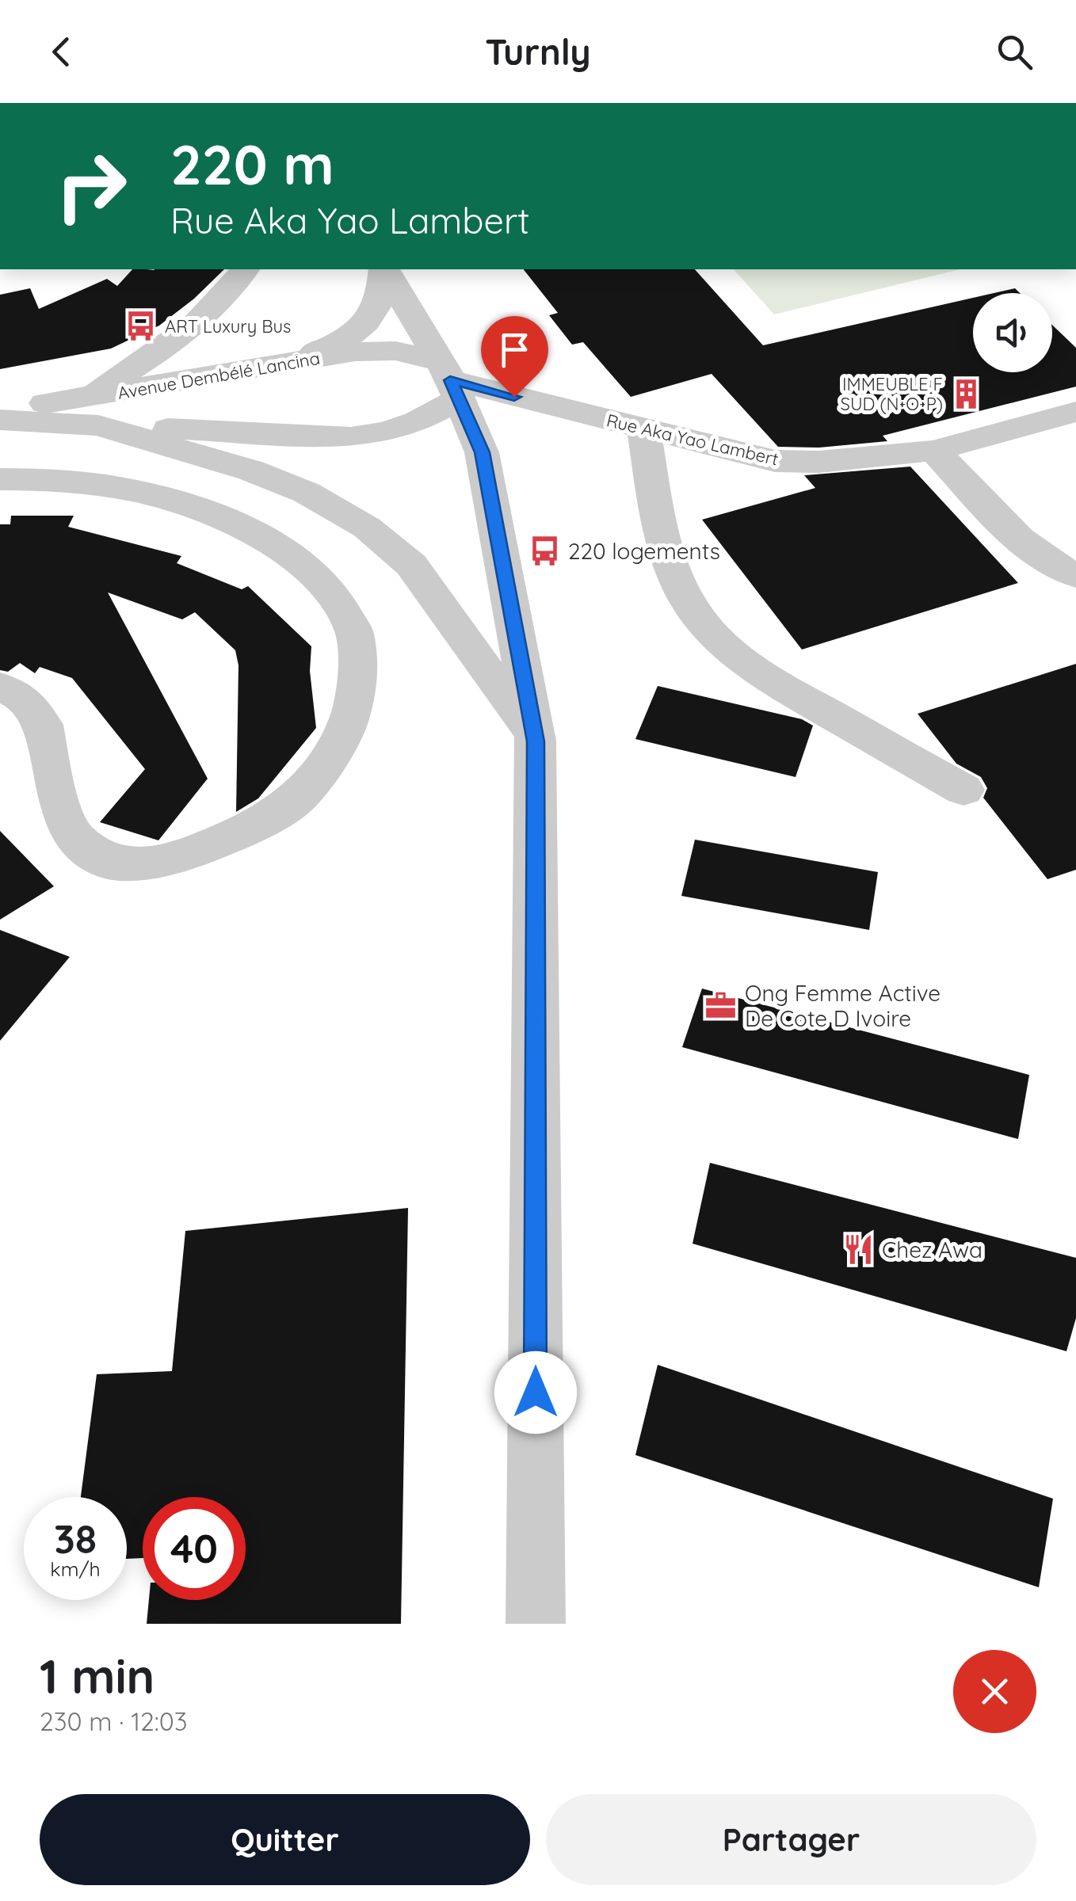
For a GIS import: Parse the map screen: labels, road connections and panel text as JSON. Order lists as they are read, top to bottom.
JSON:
{
  "streets": {
    "street": ["Avenue Dembélé Lancina", "Rue Aka Yao Lambert"]
  },
  "crossings": [
    ["Avenue Dembélé Lancina", "Rue Aka Yao Lambert"]
  ],
  "places": {
    "bus stop": ["ART Luxury Bus", "220 logements"],
    "building": ["IMMEUBLE F SUD (N-O-P)"],
    "office": ["Ong Femme Active De Cote D Ivoire"],
    "restaurant": ["Chez Awa"]
  },
  "page": {
    "header": "Turnly",
    "turn": ["220 m", "Rue Aka Yao Lambert"],
    "speed": "38 km/h",
    "limit": "40",
    "heading": ["1 min", "230 m · 12:03"],
    "buttons": ["Quitter", "Partager"]
  }
}
